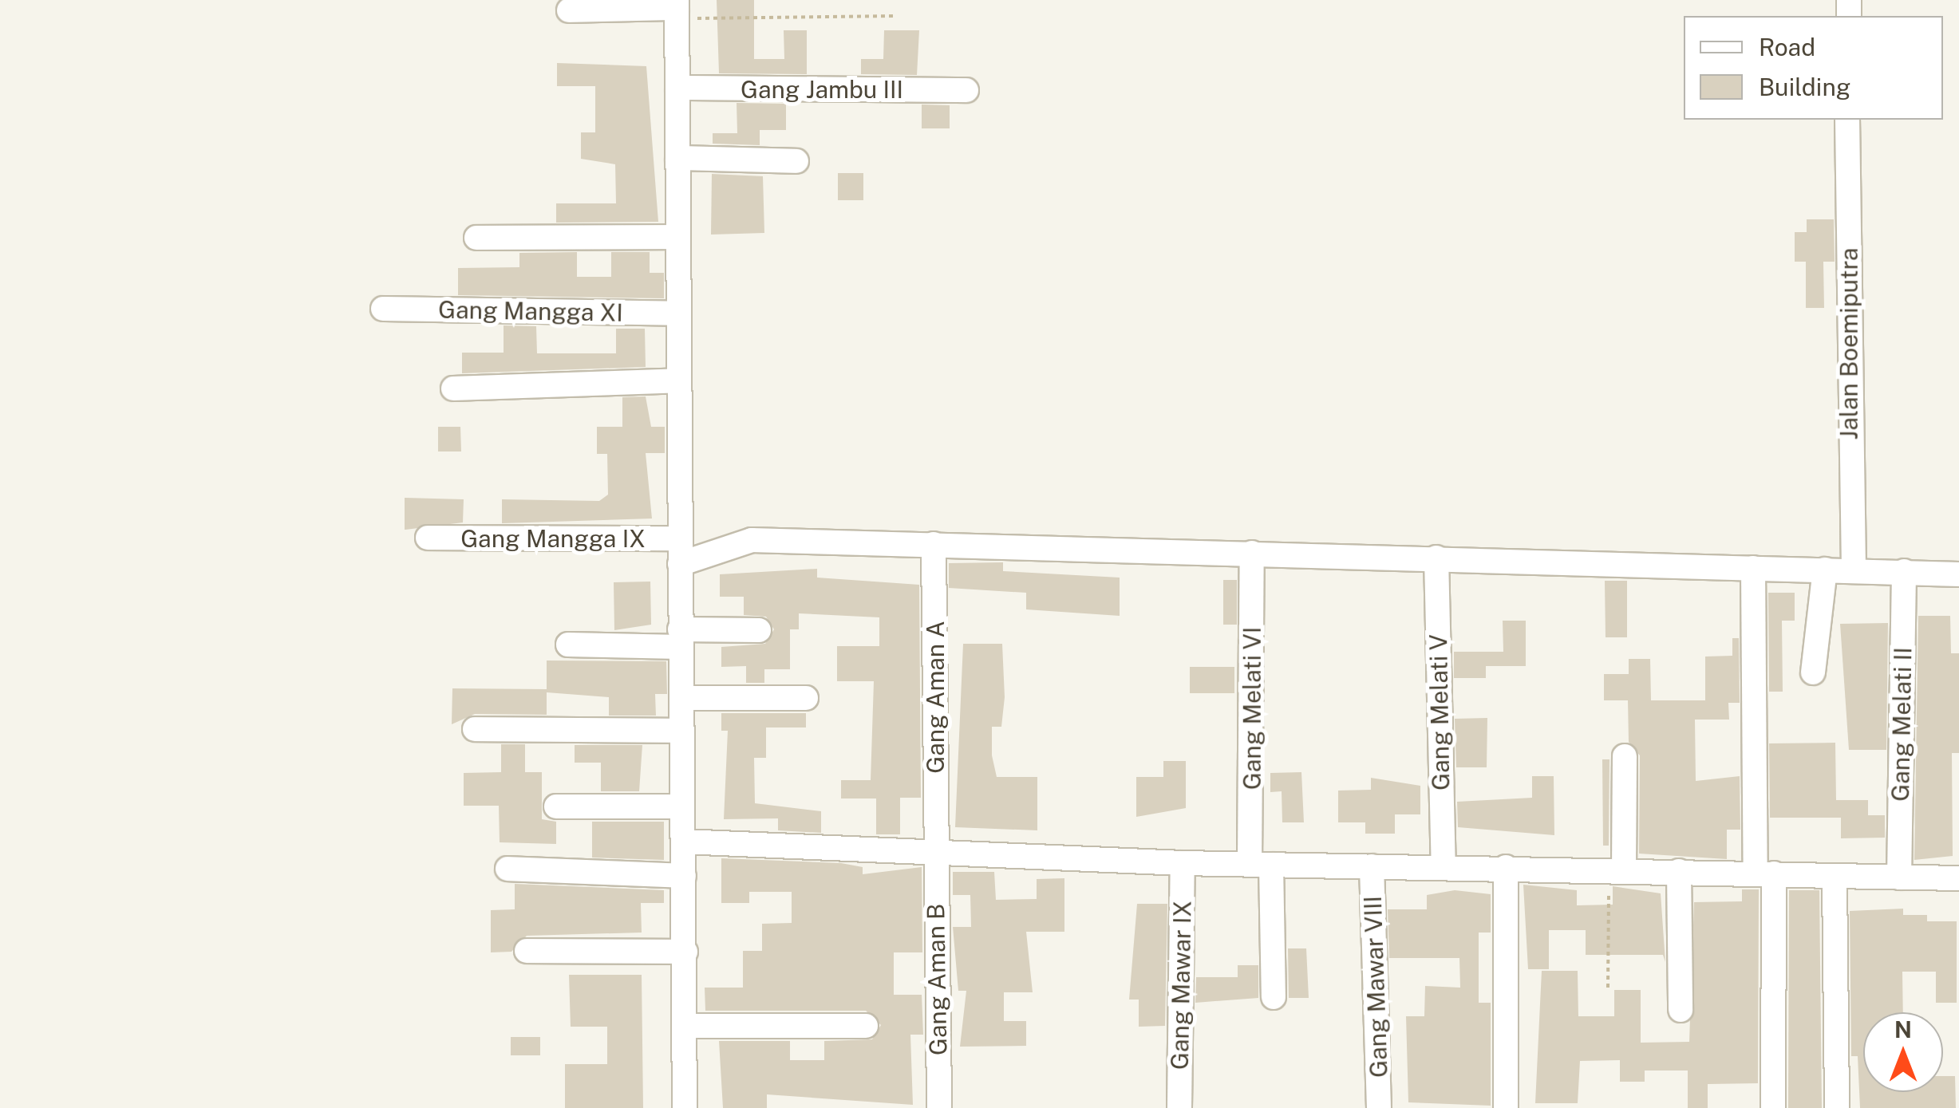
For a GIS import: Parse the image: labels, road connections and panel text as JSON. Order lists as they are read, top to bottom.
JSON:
{
  "streets": {
    "street": [
      "Gang Jambu III",
      "Gang Mangga XI",
      "Jalan Boemiputra",
      "Gang Mangga IX",
      "Gang Aman A",
      "Gang Melati VI",
      "Gang Melati V",
      "Gang Melati II",
      "Gang Aman B",
      "Gang Mawar IX",
      "Gang Mawar VIII"
    ]
  },
  "crossings": [
    ["Gang Aman A", "Gang Aman B"]
  ],
  "legend": ["Road", "Building"],
  "north": "top"
}
